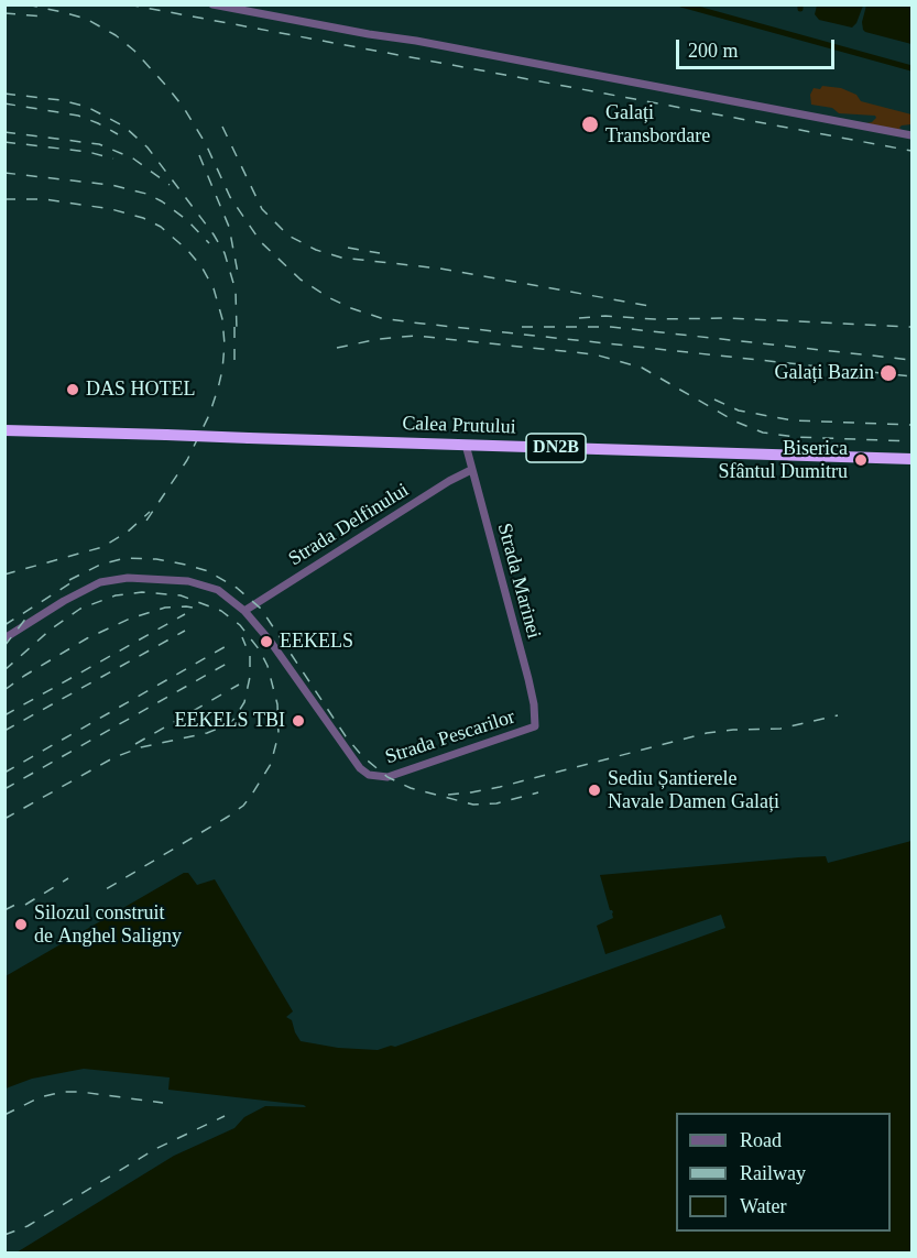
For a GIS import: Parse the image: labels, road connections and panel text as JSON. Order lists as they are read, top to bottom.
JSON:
{
  "streets": {
    "highway": ["Calea Prutului", "DN2B"],
    "street": ["Strada Delfinului", "Strada Marinei", "Strada Pescarilor"]
  },
  "crossings": [
    ["Calea Prutului", "Strada Marinei"],
    ["Strada Delfinului", "Strada Marinei"],
    ["Strada Delfinului", "Strada Pescarilor"],
    ["Strada Marinei", "Strada Pescarilor"]
  ],
  "places": [
    "Galați Transbordare",
    "Galați Bazin",
    "DAS HOTEL",
    "Biserica Sfântul Dumitru",
    "EEKELS",
    "EEKELS TBI",
    "Sediu Șantierele Navale Damen Galați",
    "Silozul construit de Anghel Saligny"
  ],
  "legend": ["Road", "Railway", "Water"],
  "scale_bar": "200 m"
}
